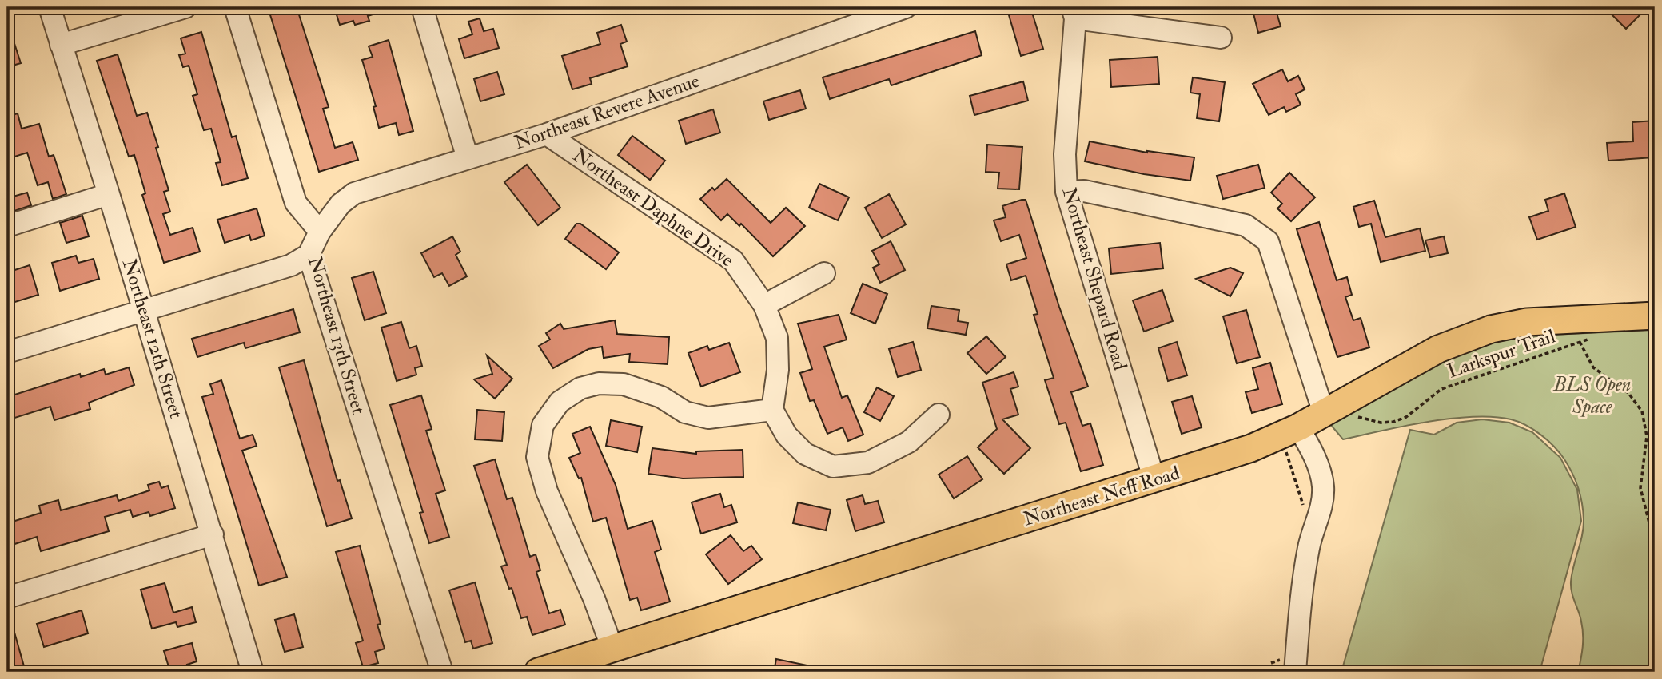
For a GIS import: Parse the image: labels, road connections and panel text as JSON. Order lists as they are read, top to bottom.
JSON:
{
  "streets": {
    "main road": ["Northeast Neff Road"],
    "street": [
      "Northeast Revere Avenue",
      "Northeast Daphne Drive",
      "Northeast Shepard Road",
      "Northeast 13th Street",
      "Northeast 12th Street"
    ],
    "path": ["Larkspur Trail"]
  },
  "crossings": [
    ["Northeast Revere Avenue", "Northeast Daphne Drive"],
    ["Northeast Revere Avenue", "Northeast 13th Street"],
    ["Northeast Shepard Road", "Northeast Neff Road"]
  ],
  "parks": ["BLS Open Space"]
}
